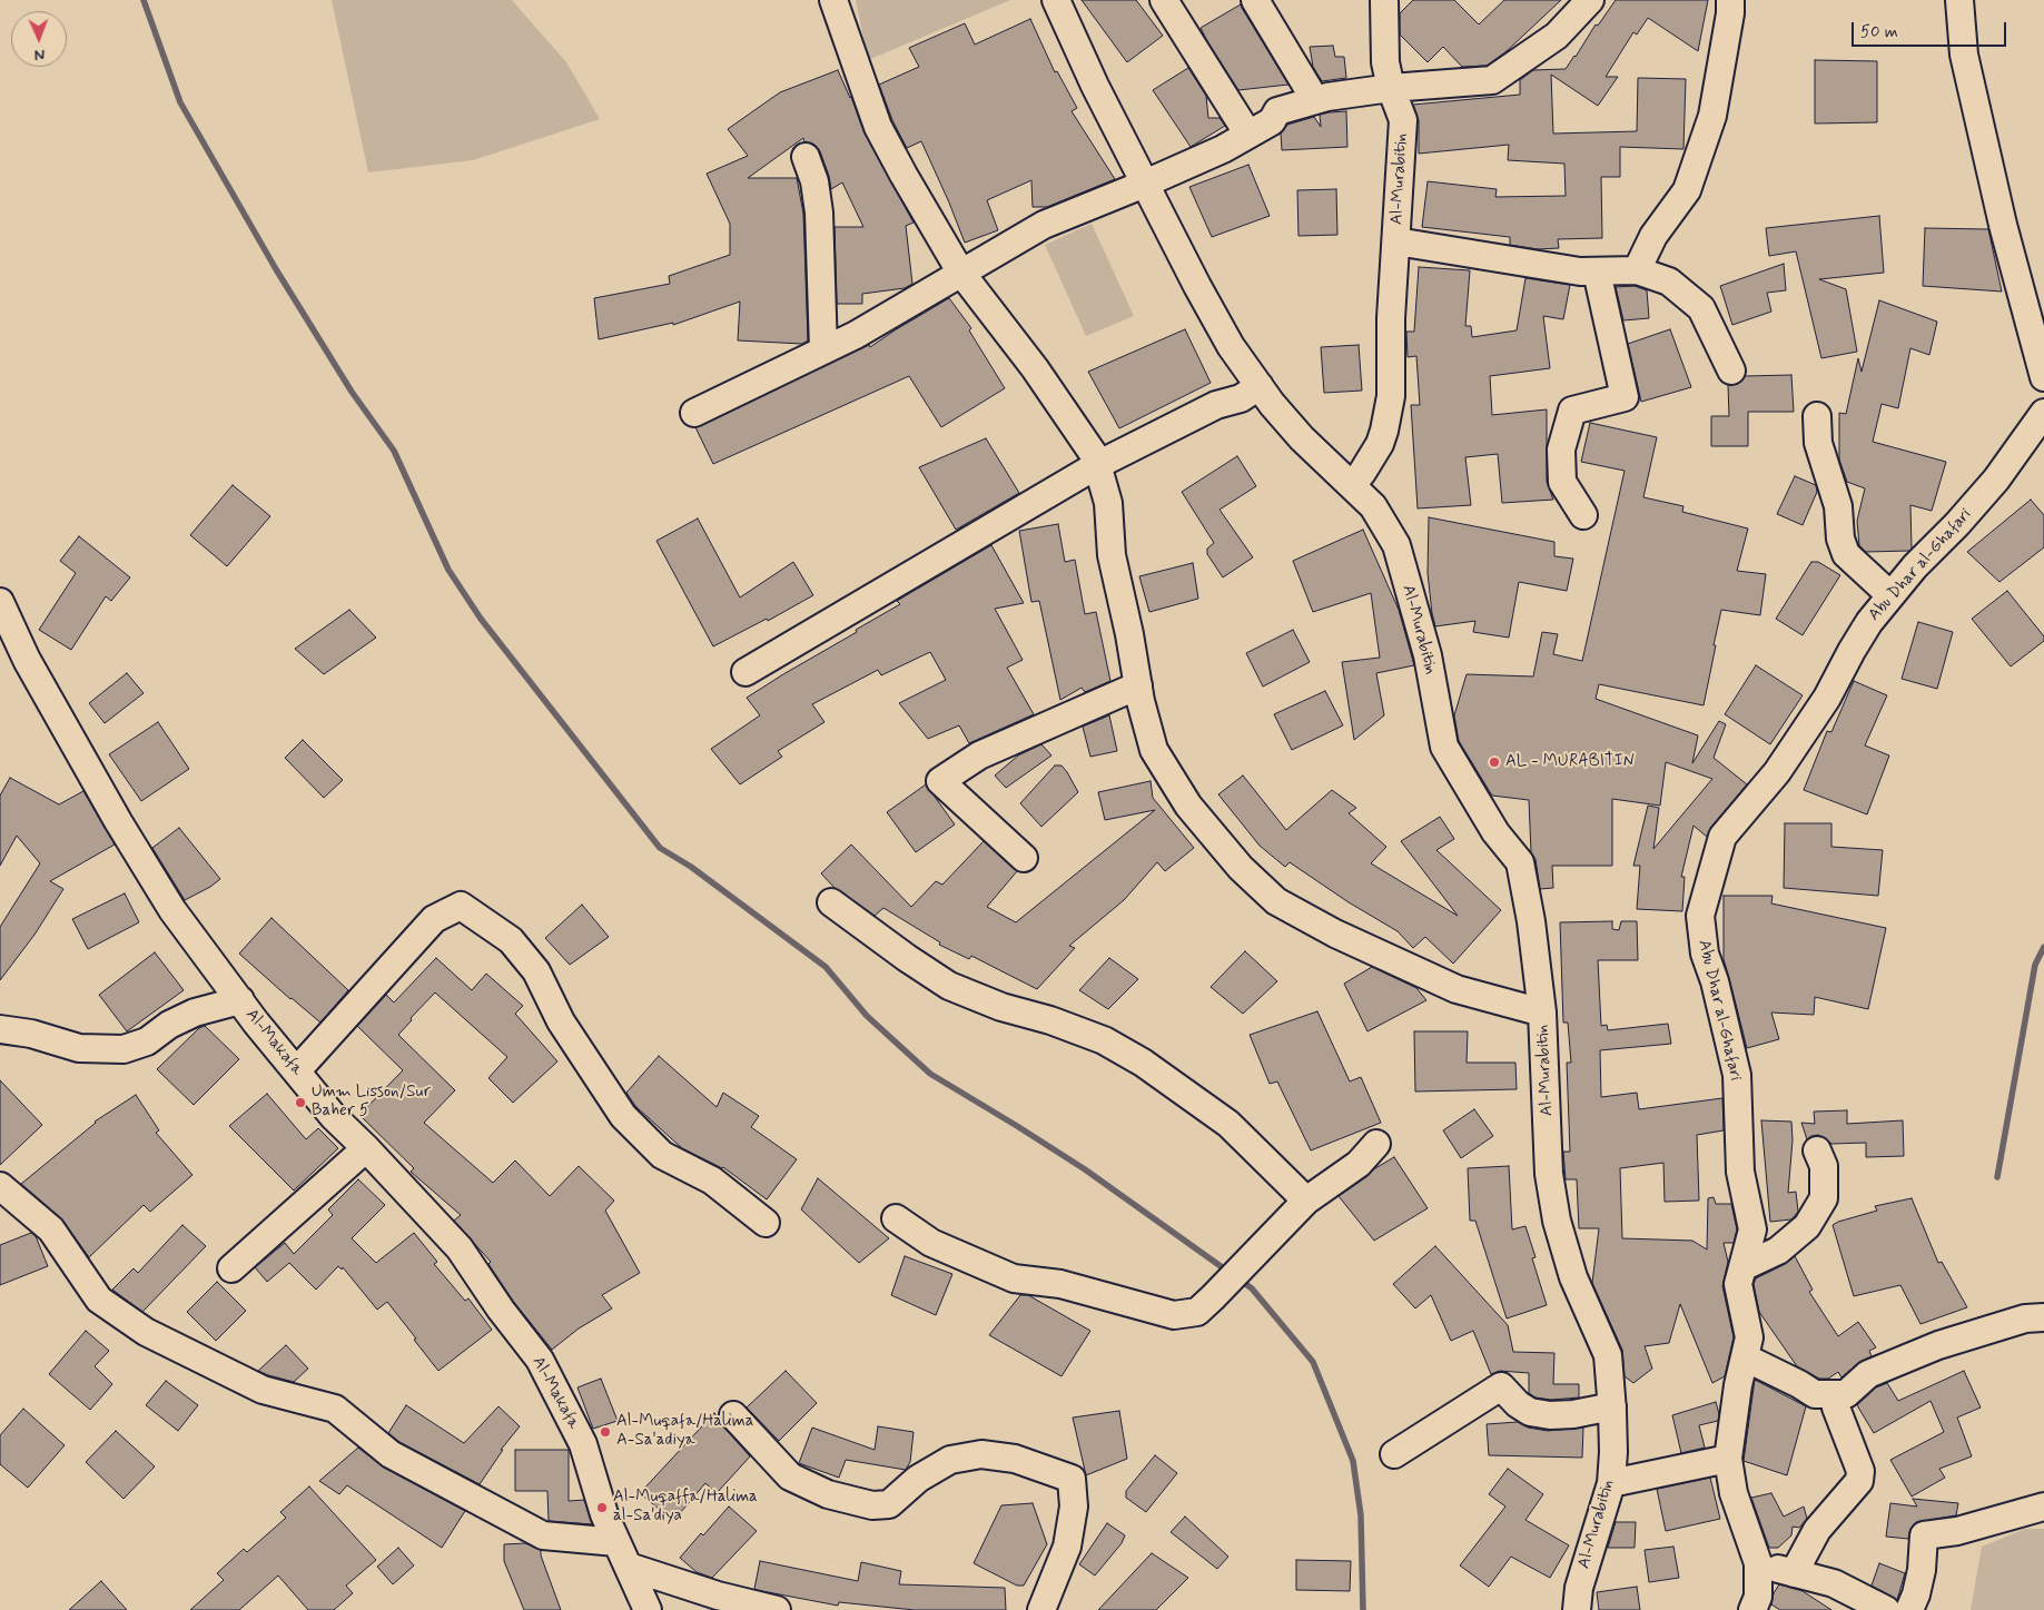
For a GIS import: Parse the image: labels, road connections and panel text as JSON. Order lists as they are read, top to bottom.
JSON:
{
  "streets": {
    "street": ["Al-Murabitin", "Abu Dhar al-Ghafari", "Al-Makafa"]
  },
  "places": [
    "AL - MURABITIN",
    "Umm Lisson/Sur Baher 5",
    "Al-Muqafa/Halima A-Sa'adiya",
    "Al-Muqaffa/Halima al-Sa'diya"
  ],
  "scale_bar": "50 m",
  "north": "bottom"
}
